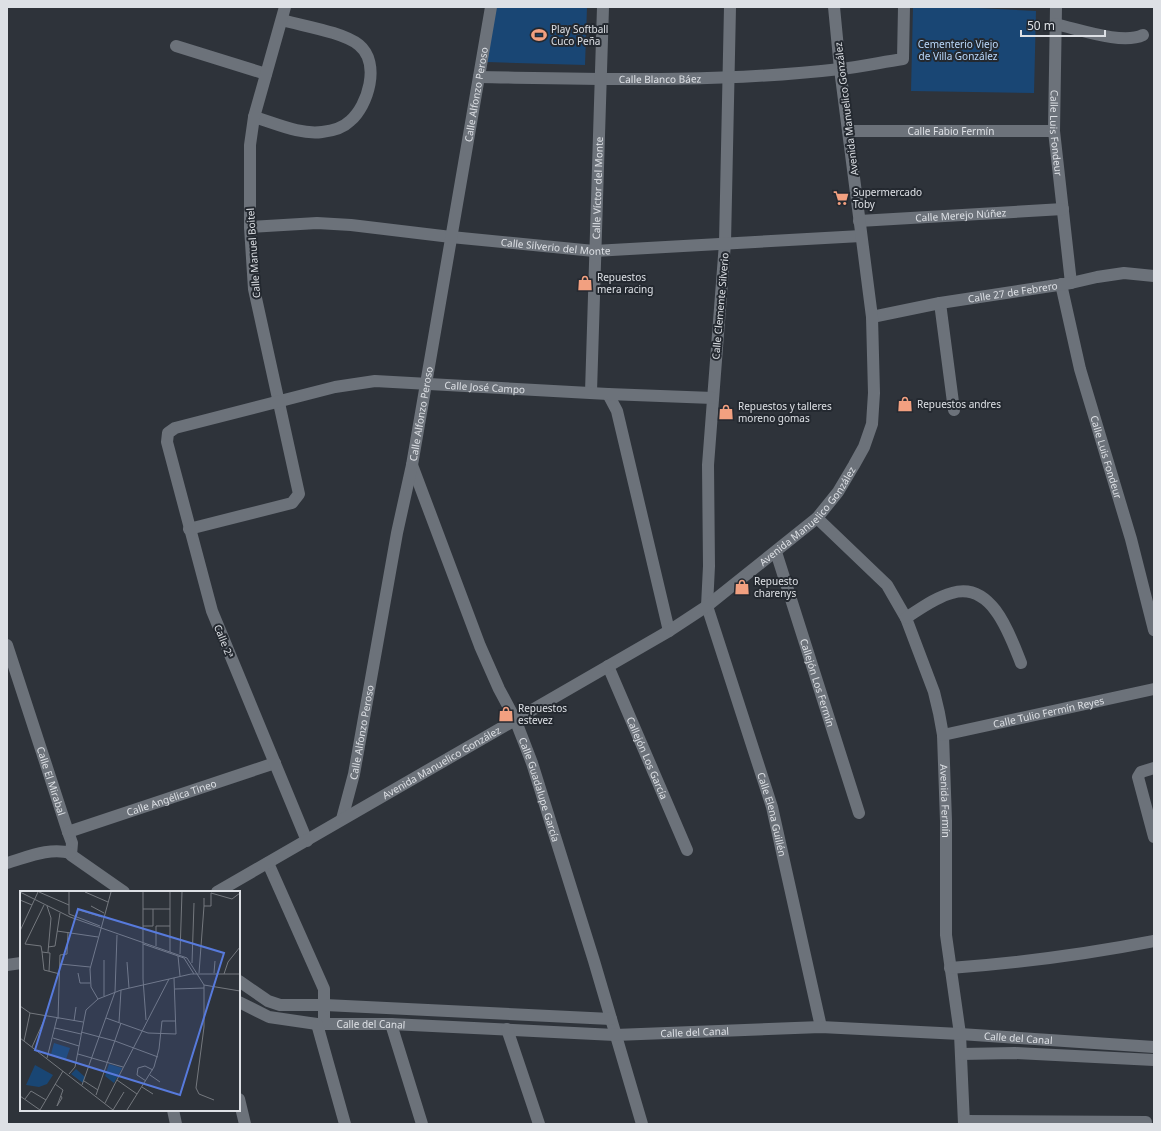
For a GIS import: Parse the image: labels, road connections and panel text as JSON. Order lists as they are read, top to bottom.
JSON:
{
  "streets": {
    "street": [
      "Calle Blanco Báez",
      "Calle Alfonzo Peroso",
      "Avenida Manuelico González",
      "Calle Fabio Fermín",
      "Calle Luis Fondeur",
      "Calle Víctor del Monte",
      "Calle Merejo Núñez",
      "Calle Silverio del Monte",
      "Calle Manuel Boitel",
      "Calle 27 de Febrero",
      "Calle Clemente Silverio",
      "Calle José Campo",
      "Calle 2ª",
      "Callejón Los Fermín",
      "Calle Tulio Fermín Reyes",
      "Callejón Los García",
      "Calle El Mirabal",
      "Calle Guadalupe García",
      "Calle Angélica Tineo",
      "Avenida Fermín",
      "Calle Elena Guillén",
      "Calle del Canal"
    ]
  },
  "crossings": [
    ["Calle Blanco Báez", "Calle Alfonzo Peroso"],
    ["Calle Blanco Báez", "Avenida Manuelico González"],
    ["Calle Blanco Báez", "Calle Víctor del Monte"],
    ["Calle Blanco Báez", "Calle Clemente Silverio"],
    ["Calle Alfonzo Peroso", "Avenida Manuelico González"],
    ["Calle Alfonzo Peroso", "Calle Silverio del Monte"],
    ["Calle Alfonzo Peroso", "Calle José Campo"],
    ["Calle Alfonzo Peroso", "Calle Guadalupe García"],
    ["Avenida Manuelico González", "Calle Fabio Fermín"],
    ["Avenida Manuelico González", "Calle Merejo Núñez"],
    ["Avenida Manuelico González", "Calle Silverio del Monte"],
    ["Avenida Manuelico González", "Calle 27 de Febrero"],
    ["Avenida Manuelico González", "Calle Clemente Silverio"],
    ["Avenida Manuelico González", "Calle 2ª"],
    ["Avenida Manuelico González", "Callejón Los Fermín"],
    ["Avenida Manuelico González", "Callejón Los García"],
    ["Avenida Manuelico González", "Calle Guadalupe García"],
    ["Avenida Manuelico González", "Avenida Fermín"],
    ["Avenida Manuelico González", "Calle Elena Guillén"],
    ["Calle Fabio Fermín", "Calle Luis Fondeur"],
    ["Calle Luis Fondeur", "Calle Merejo Núñez"],
    ["Calle Luis Fondeur", "Calle 27 de Febrero"],
    ["Calle Víctor del Monte", "Calle Silverio del Monte"],
    ["Calle Víctor del Monte", "Calle José Campo"],
    ["Calle Silverio del Monte", "Calle Manuel Boitel"],
    ["Calle Silverio del Monte", "Calle Clemente Silverio"],
    ["Calle Manuel Boitel", "Calle José Campo"],
    ["Calle Manuel Boitel", "Calle 2ª"],
    ["Calle Clemente Silverio", "Calle José Campo"],
    ["Calle Clemente Silverio", "Calle Elena Guillén"],
    ["Calle José Campo", "Calle 2ª"],
    ["Calle 2ª", "Calle Angélica Tineo"],
    ["Calle Tulio Fermín Reyes", "Avenida Fermín"],
    ["Calle El Mirabal", "Calle Angélica Tineo"],
    ["Calle Guadalupe García", "Calle del Canal"],
    ["Avenida Fermín", "Calle del Canal"],
    ["Calle Elena Guillén", "Calle del Canal"]
  ],
  "parks": ["Cementerio Viejo de Villa González"],
  "places": {
    "sports": ["Play Softball Cuco Peña"],
    "supermarket": ["Supermercado Toby"],
    "shop": [
      "Repuestos mera racing",
      "Repuestos andres",
      "Repuestos y talleres moreno gomas",
      "Repuesto charenys",
      "Repuestos estevez"
    ]
  },
  "scale_bar": "50 m"
}
